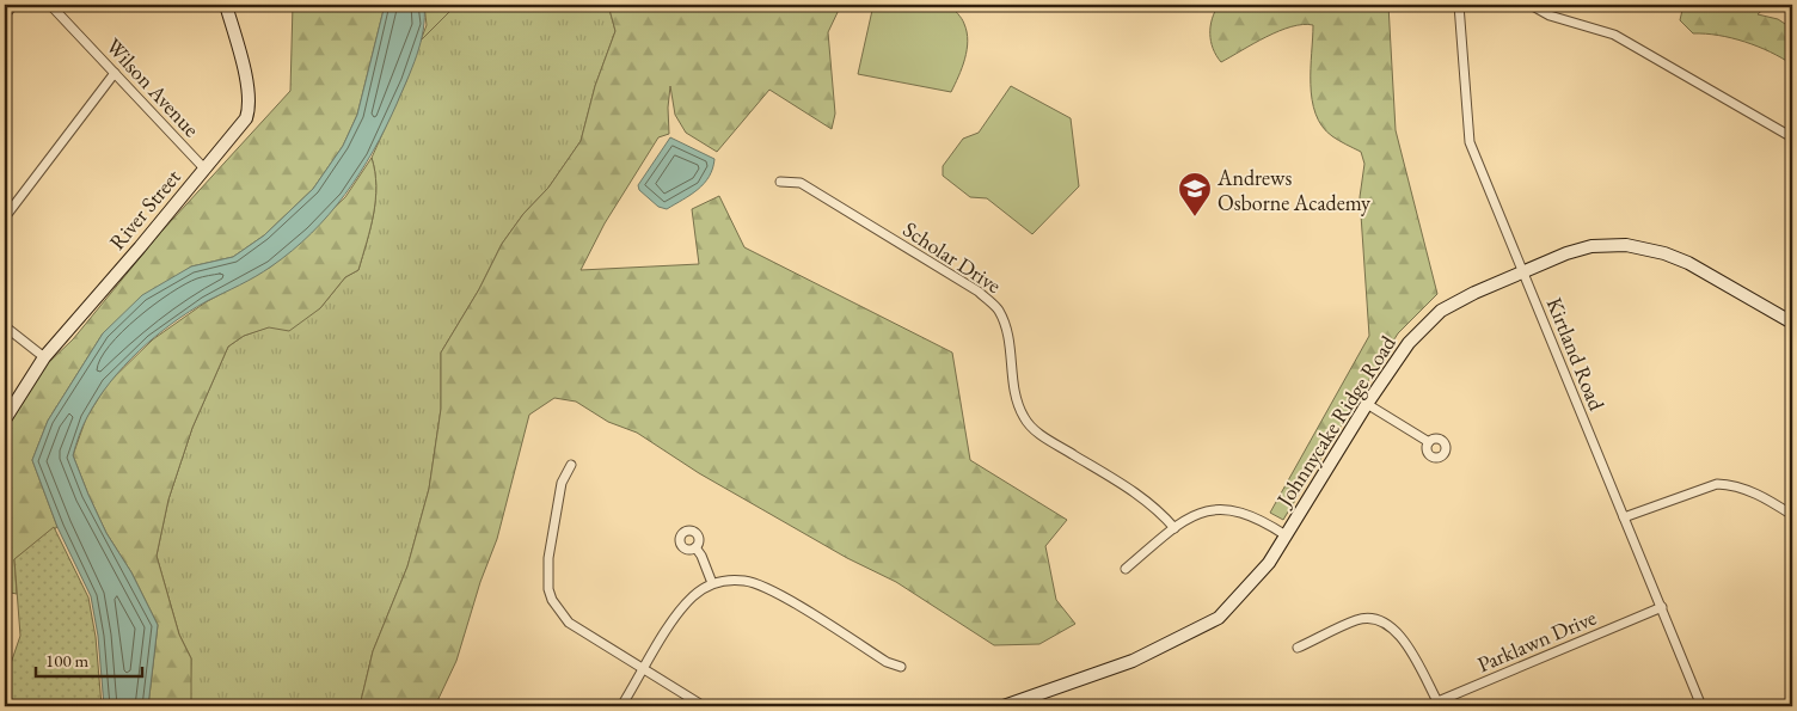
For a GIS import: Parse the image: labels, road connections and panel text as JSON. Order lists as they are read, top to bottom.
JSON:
{
  "streets": {
    "main road": ["River Street", "Johnnycake Ridge Road"],
    "street": [
      "Wilson Avenue",
      "Scholar Drive",
      "Kirtland Road",
      "Parklawn Drive"
    ]
  },
  "crossings": [
    ["Wilson Avenue", "River Street"],
    ["Kirtland Road", "Johnnycake Ridge Road"],
    ["Kirtland Road", "Parklawn Drive"]
  ],
  "places": {
    "school or university": ["Andrews Osborne Academy"]
  },
  "scale_bar": "100 m"
}
